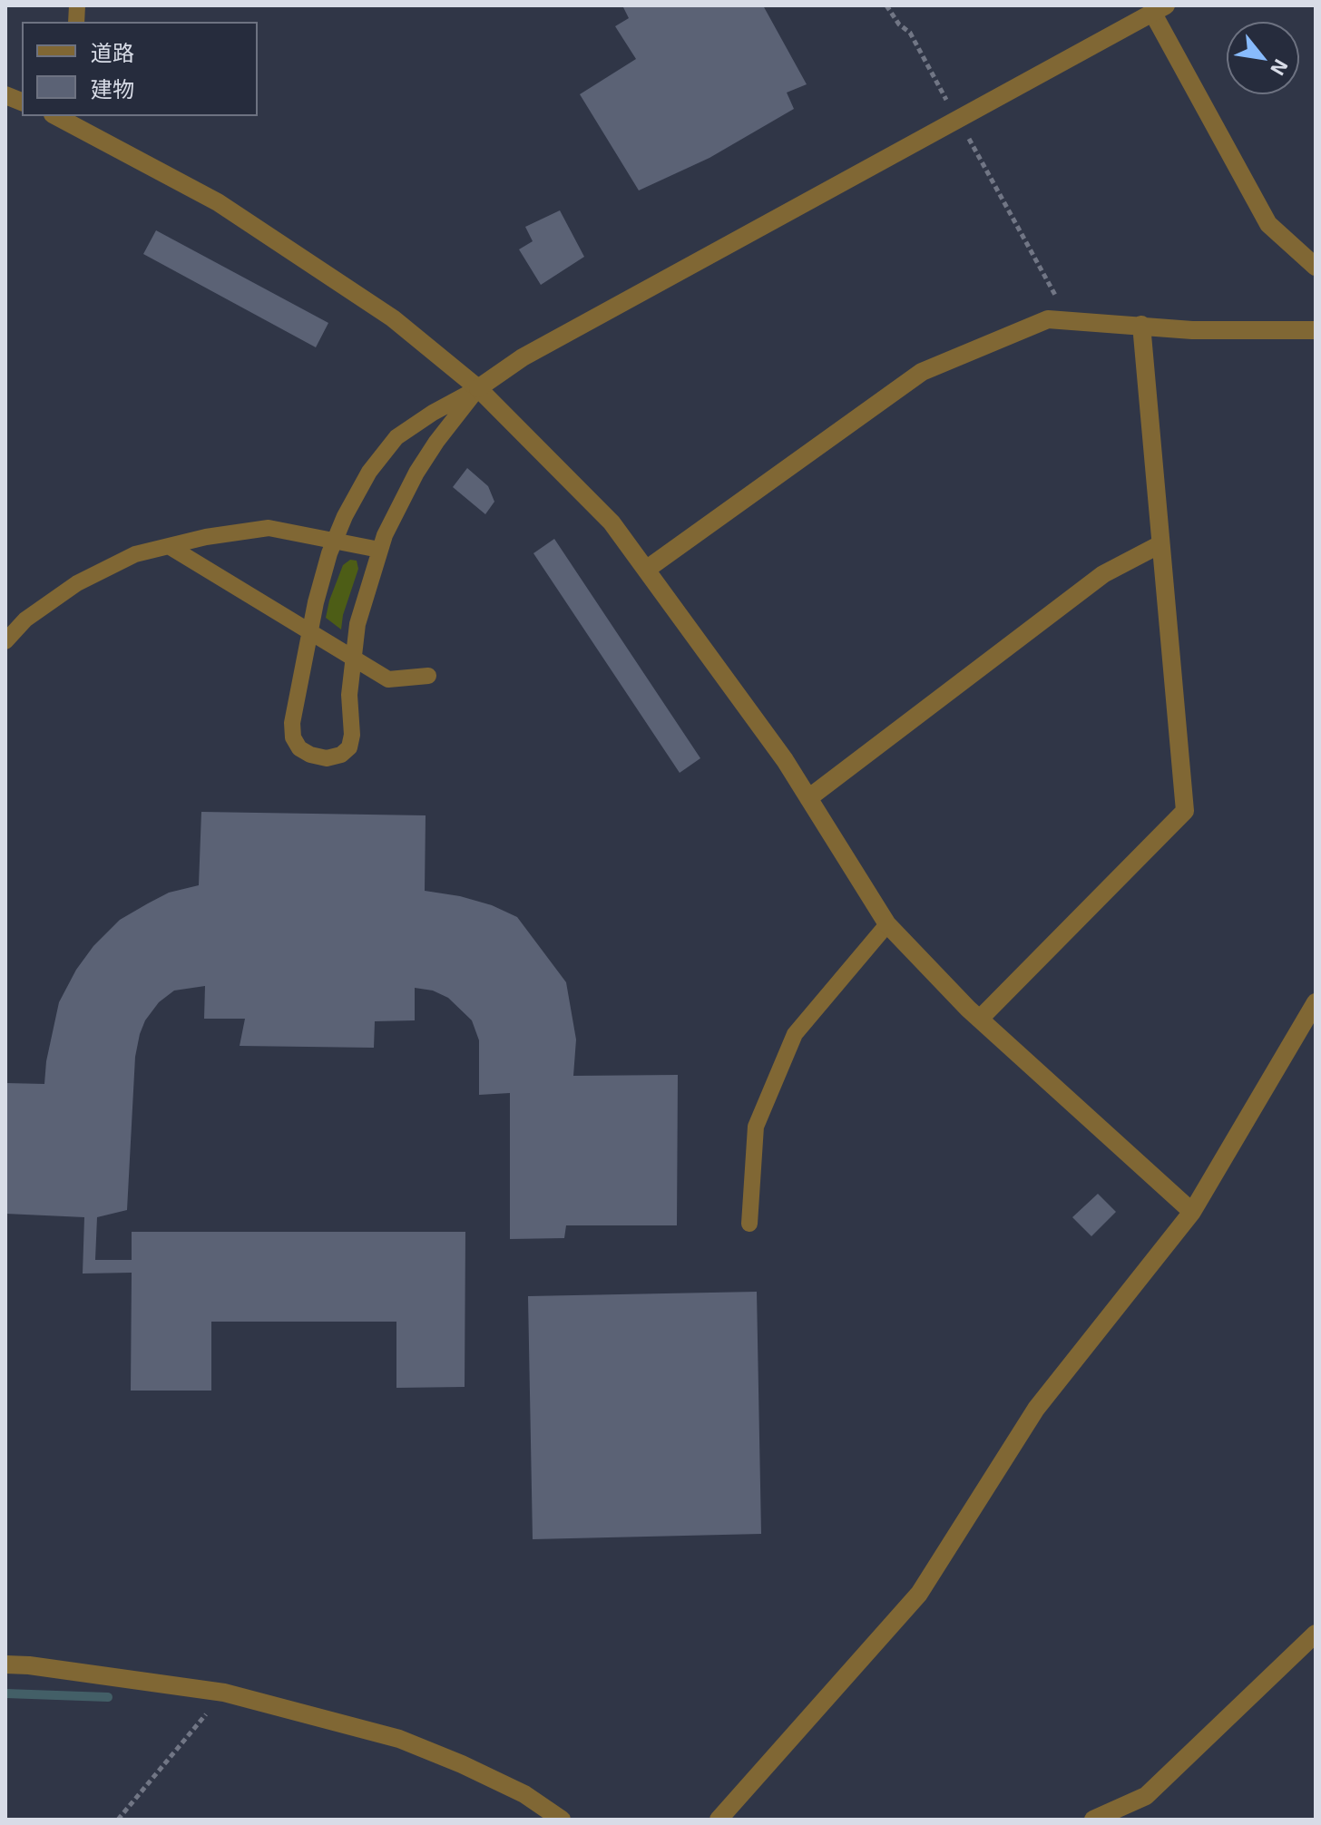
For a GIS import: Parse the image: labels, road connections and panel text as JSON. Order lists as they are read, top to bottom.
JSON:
{
  "legend": ["道路", "建物"],
  "north": "bottom right"
}
